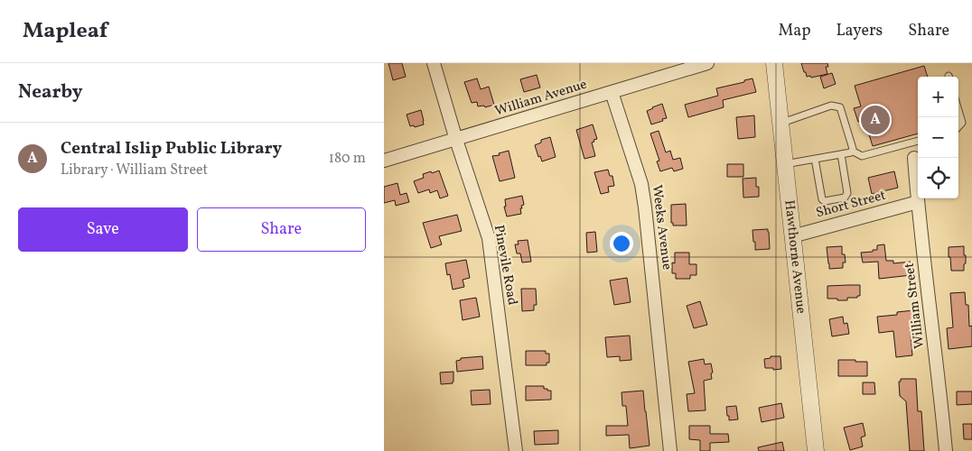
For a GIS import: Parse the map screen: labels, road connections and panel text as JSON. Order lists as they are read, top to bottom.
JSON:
{
  "streets": {
    "street": [
      "William Avenue",
      "Short Street",
      "Weeks Avenue",
      "Hawthorne Avenue",
      "Pinevile Road",
      "William Street"
    ]
  },
  "crossings": [
    ["William Avenue", "Weeks Avenue"],
    ["William Avenue", "Pinevile Road"],
    ["Short Street", "Hawthorne Avenue"],
    ["Short Street", "William Street"]
  ],
  "page": {
    "header": "Mapleaf",
    "nav": ["Map", "Layers", "Share"],
    "heading": "Nearby",
    "map_buttons": ["+", "−"],
    "pins": "A",
    "list": [
      {
        "mark": "A",
        "name": "Central Islip Public Library",
        "note": "Library · William Street",
        "value": "180 m"
      }
    ],
    "buttons": ["Save", "Share"]
  }
}
